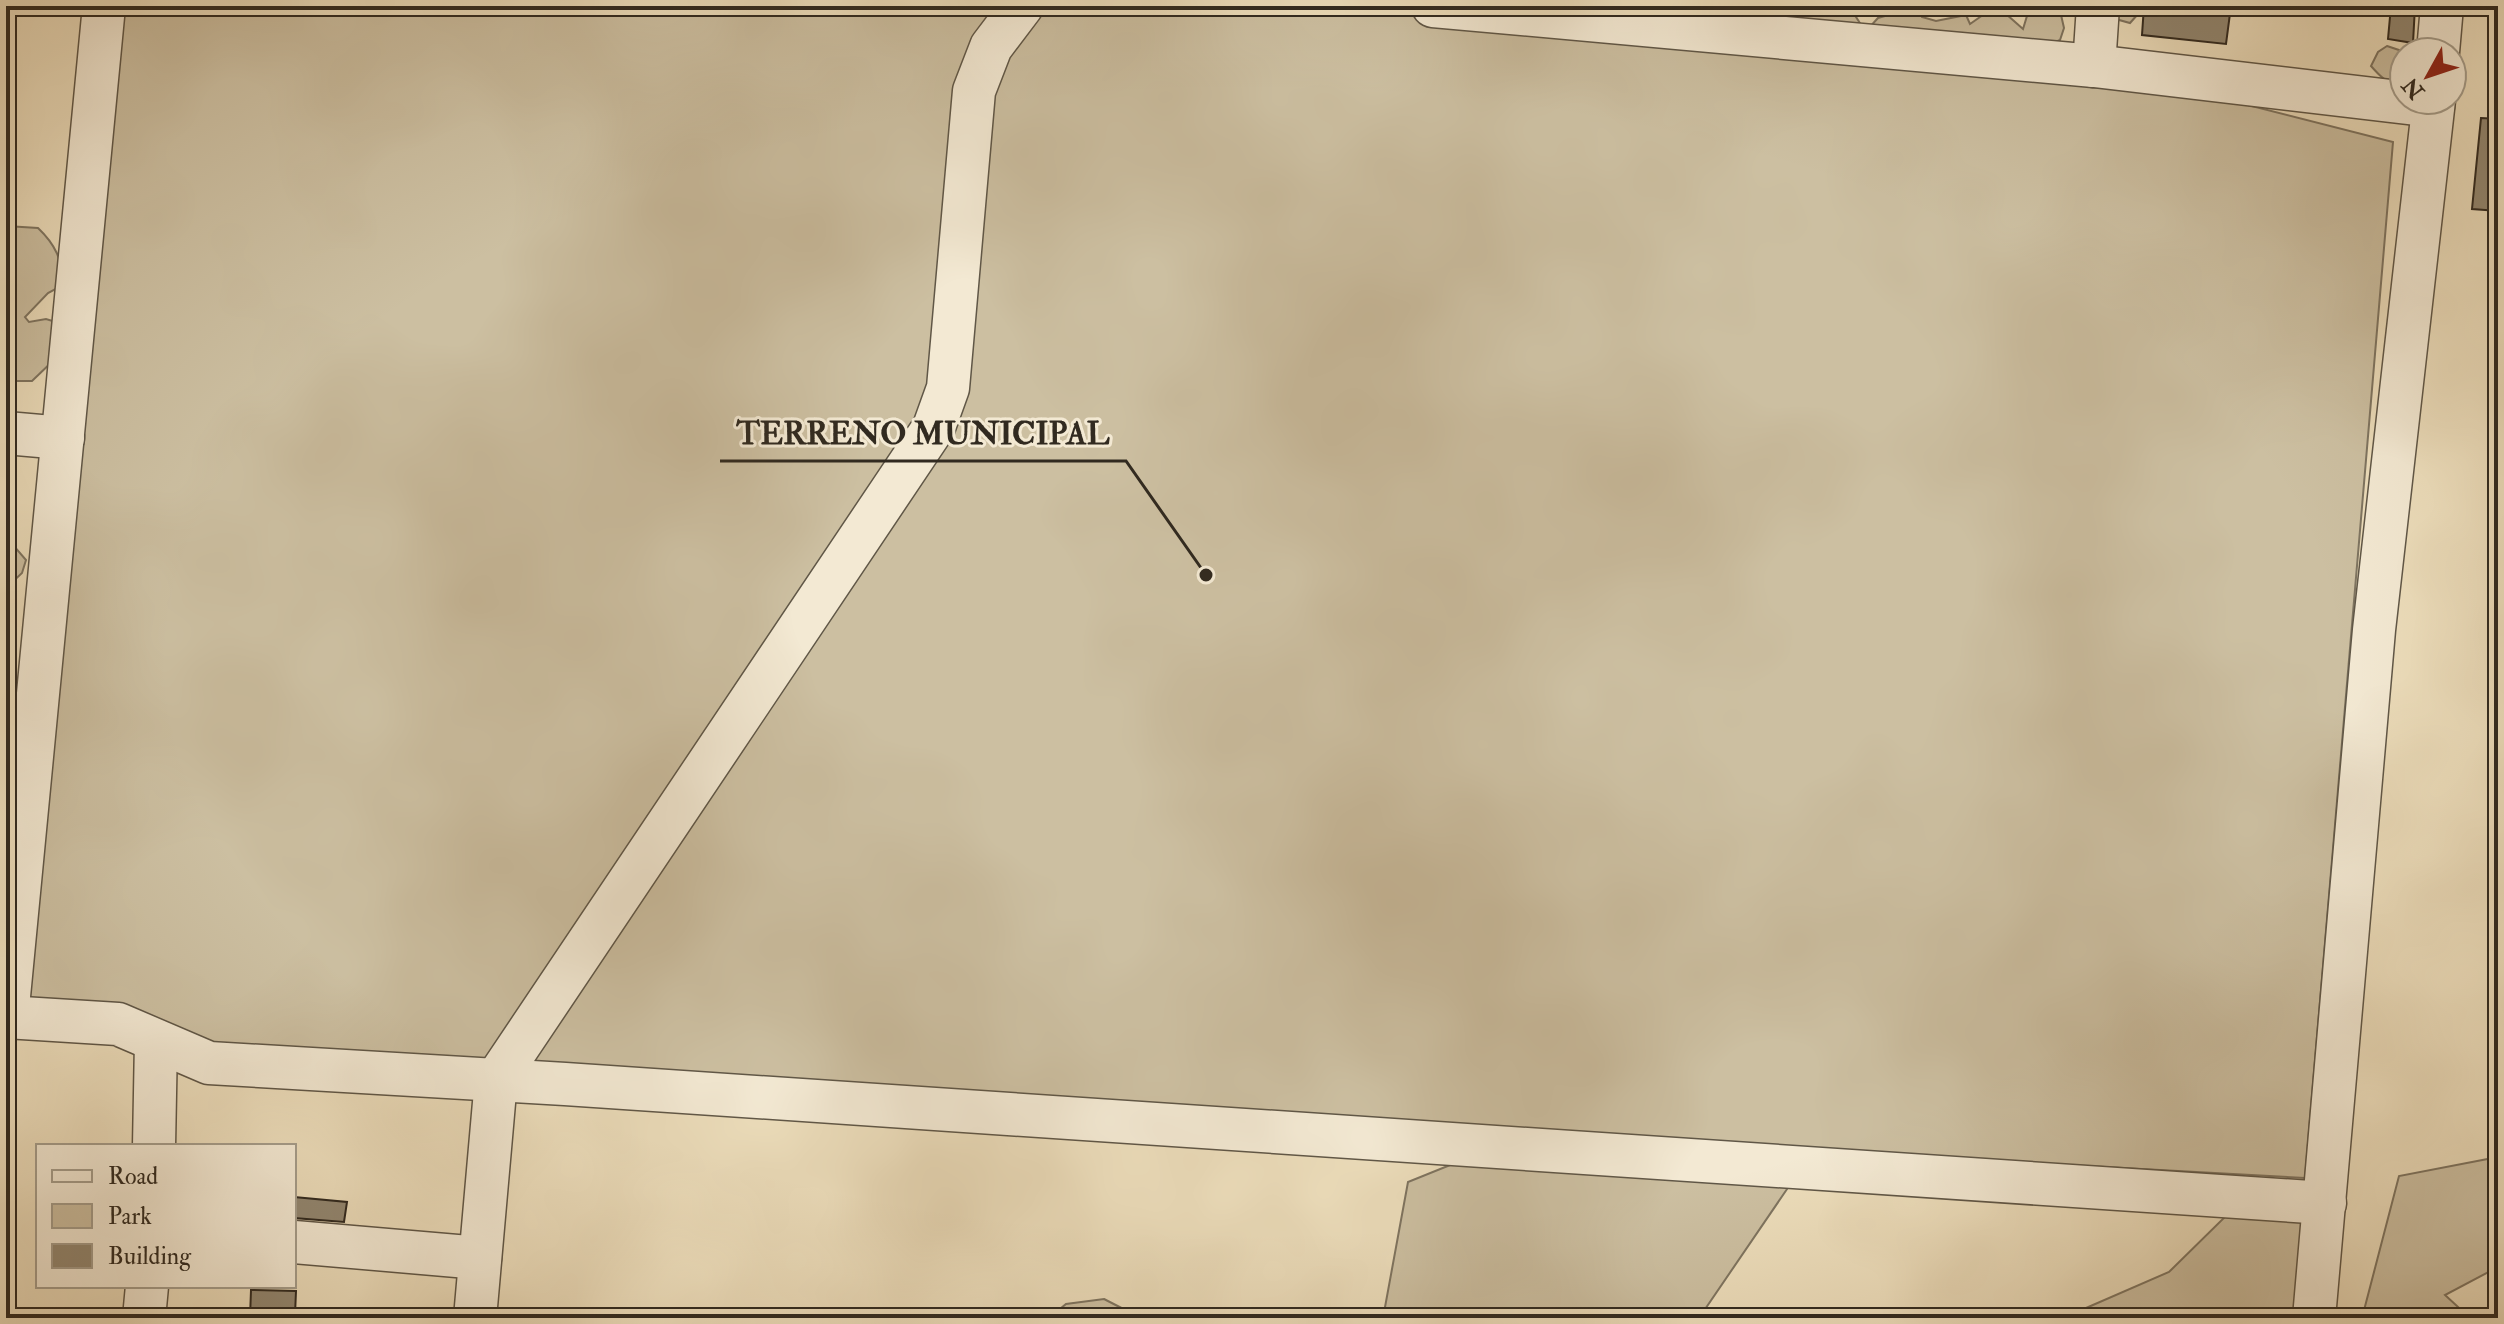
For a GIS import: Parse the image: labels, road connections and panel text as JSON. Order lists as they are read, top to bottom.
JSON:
{
  "places": ["TERRENO MUNICIPAL"],
  "legend": ["Road", "Park", "Building"],
  "north": "bottom left"
}
